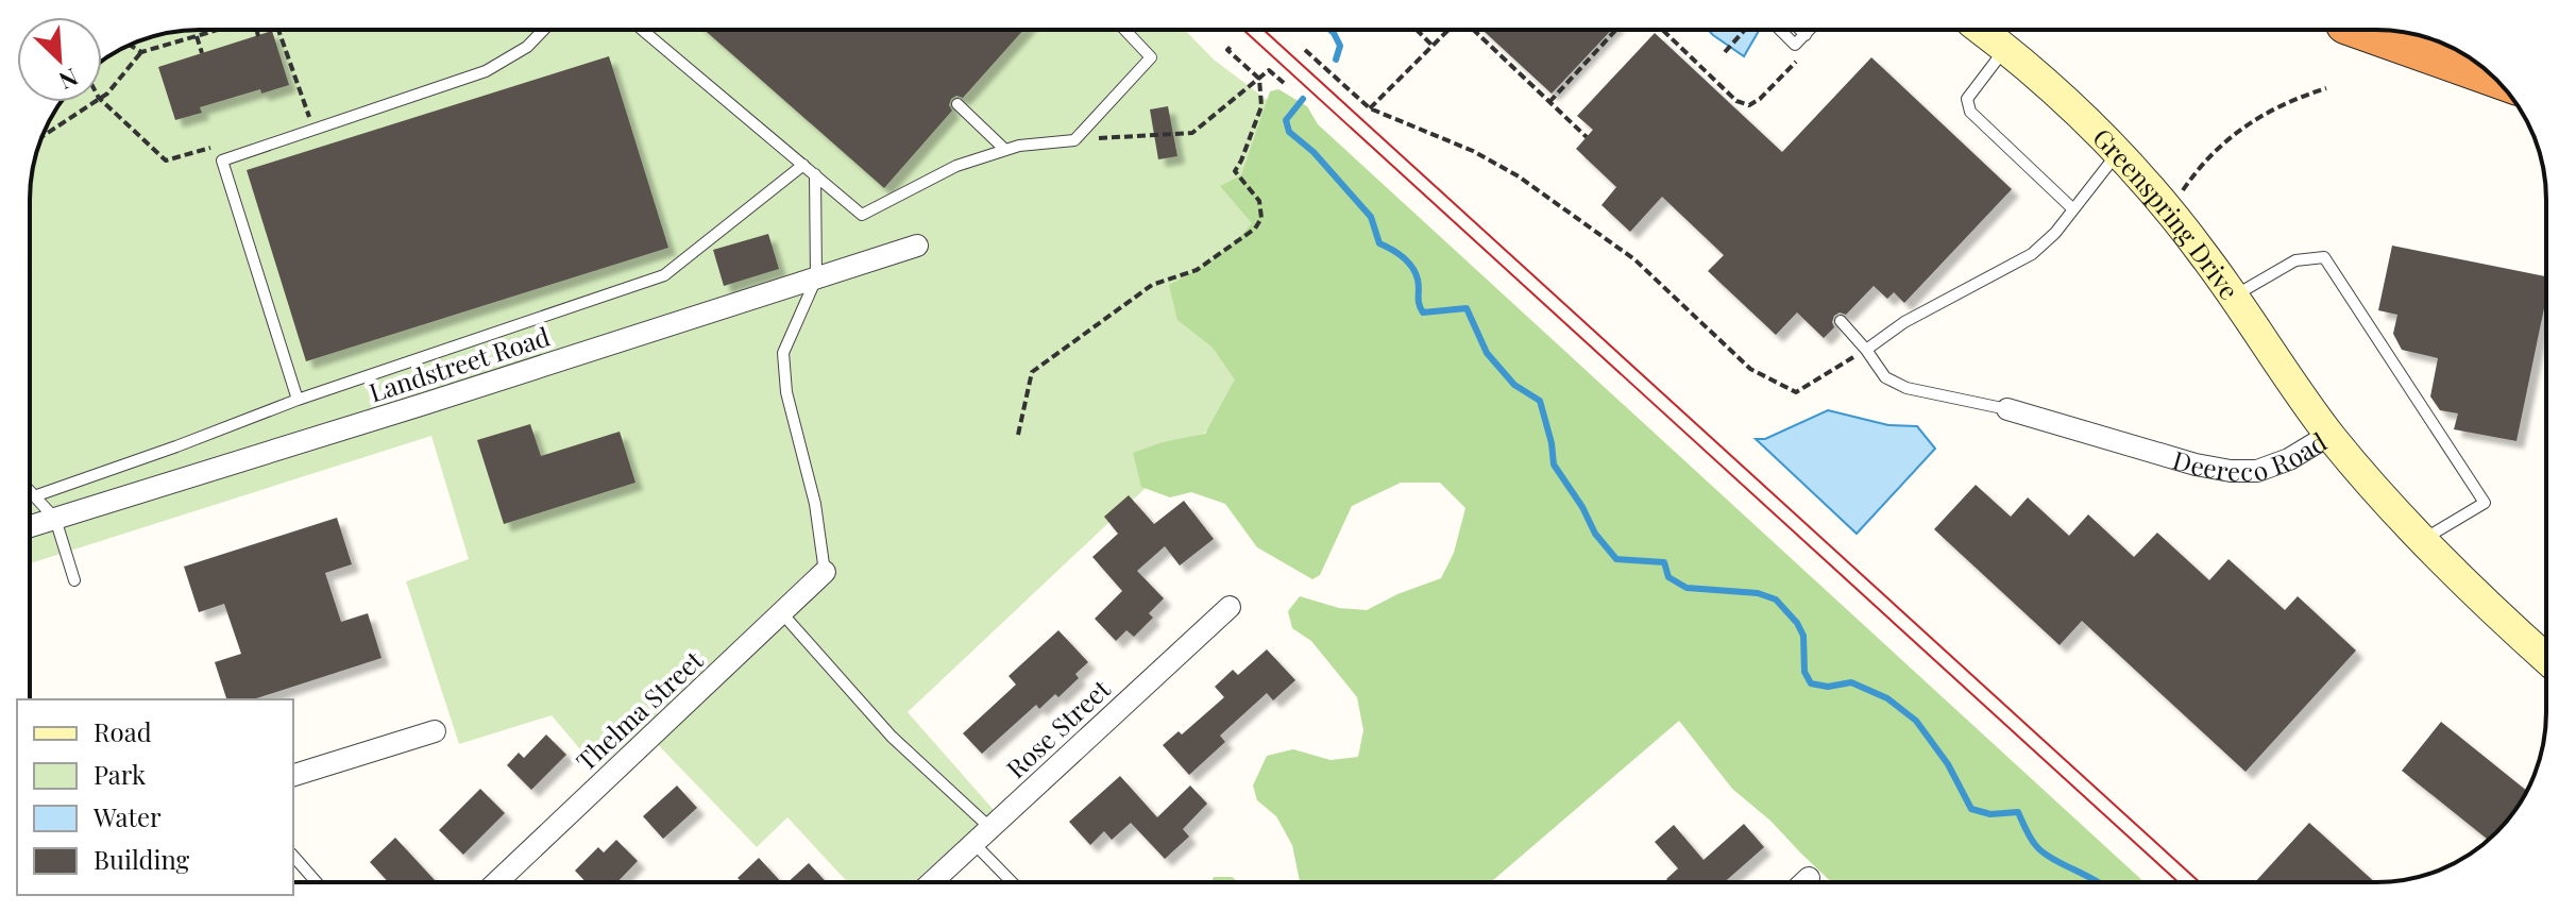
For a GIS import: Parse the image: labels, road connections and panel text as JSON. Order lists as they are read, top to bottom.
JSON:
{
  "streets": {
    "main road": ["Greenspring Drive", "Deereco Road"],
    "street": ["Landstreet Road", "Thelma Street", "Rose Street"]
  },
  "crossings": [
    ["Greenspring Drive", "Deereco Road"]
  ],
  "legend": [
    "Road",
    "Park",
    "Water",
    "Building"
  ],
  "north": "bottom right"
}
